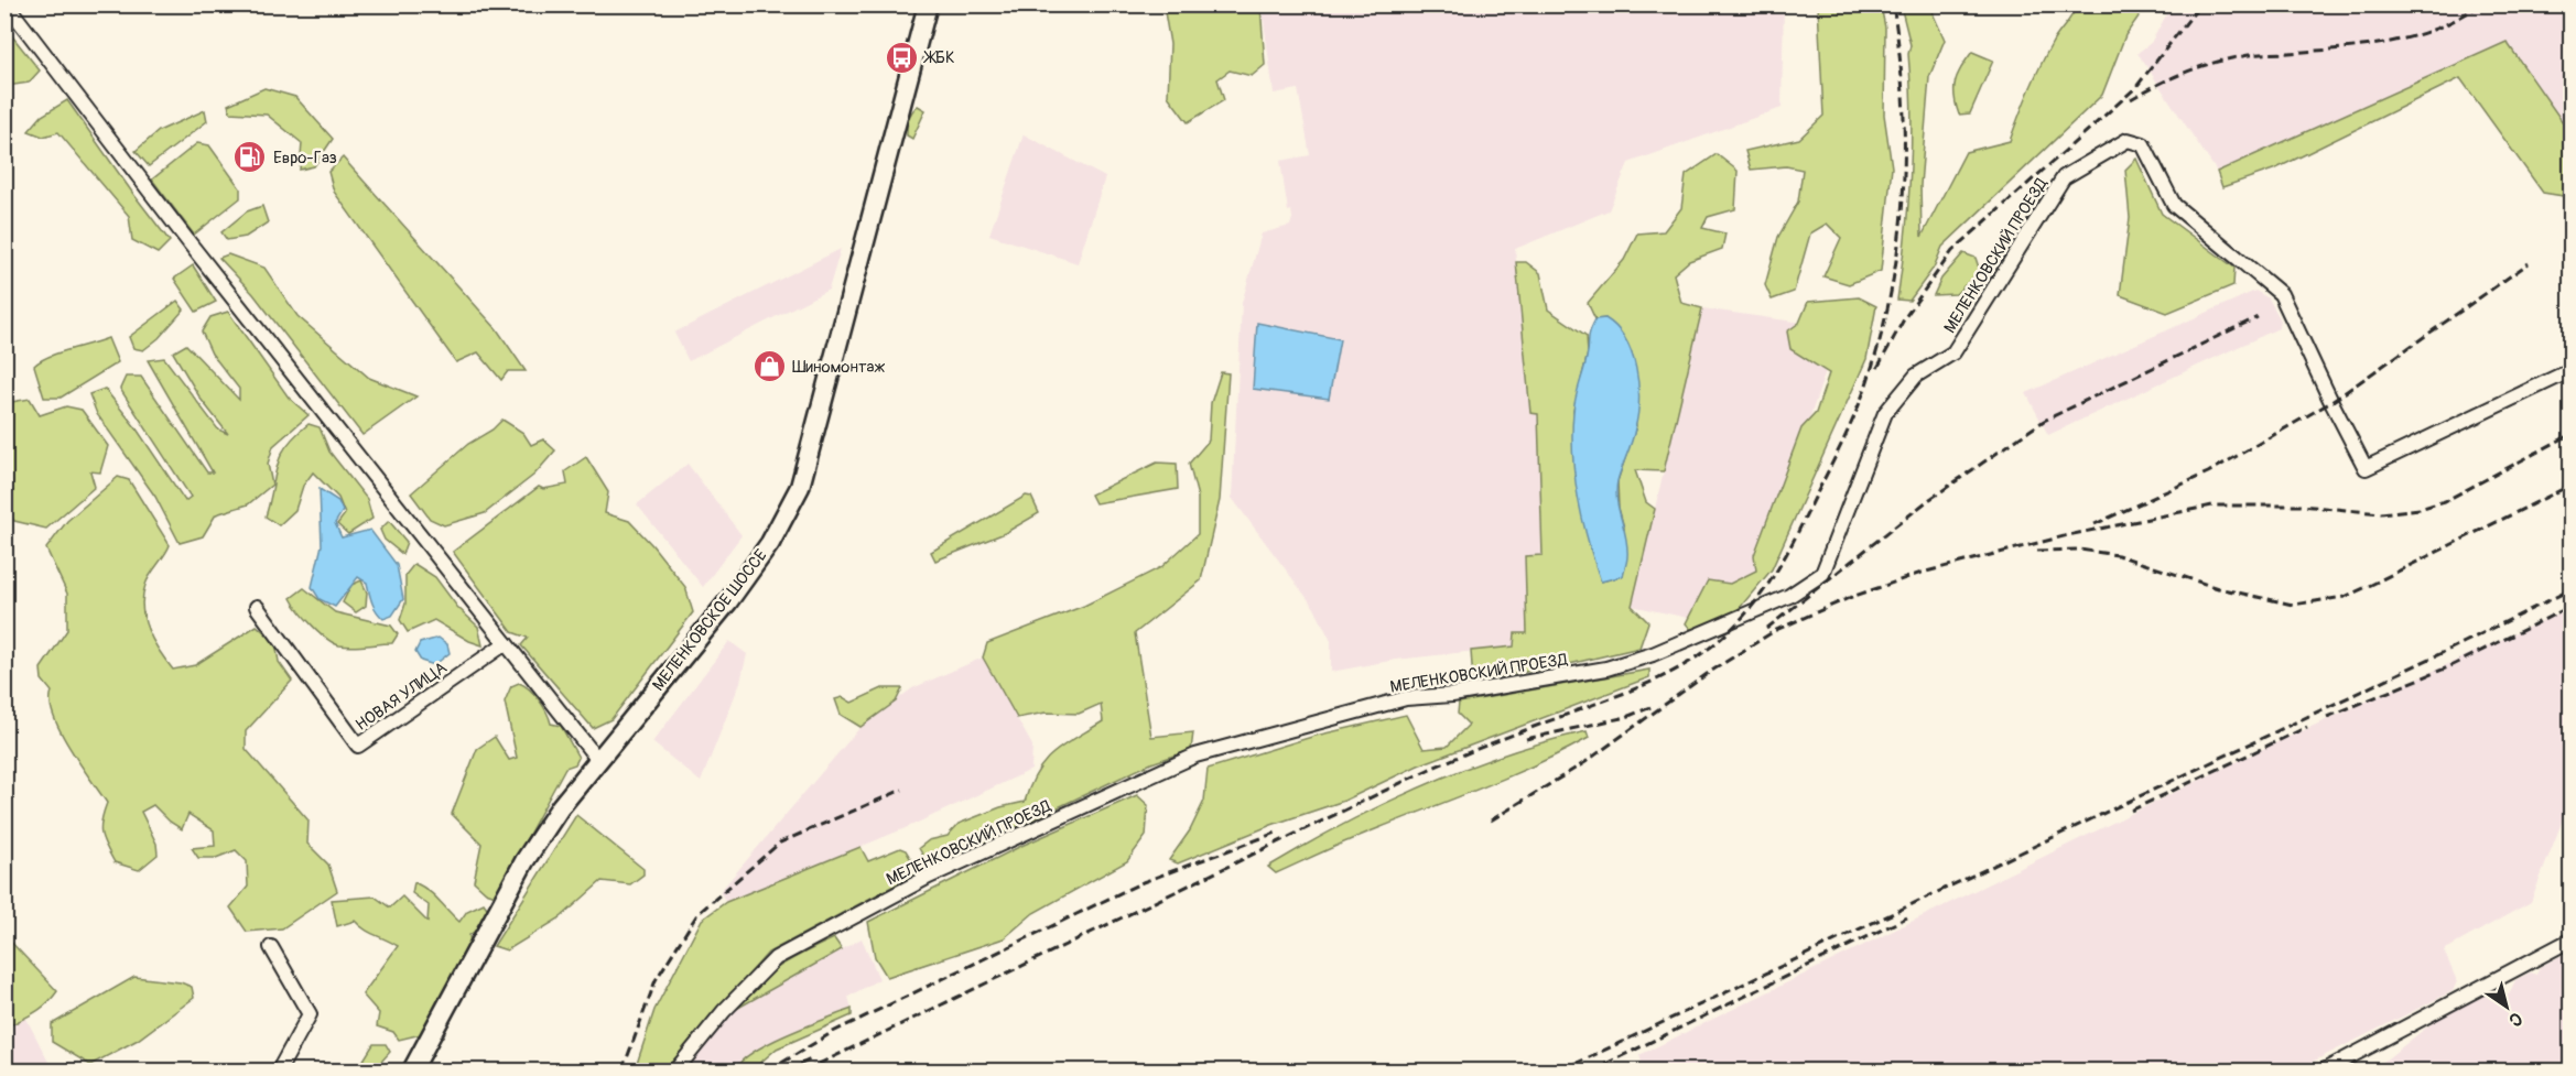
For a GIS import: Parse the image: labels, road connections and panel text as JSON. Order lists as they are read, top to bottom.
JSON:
{
  "streets": {
    "main road": ["МЕЛЕНКОВСКОЕ ШОССЕ"],
    "street": ["МЕЛЕНКОВСКИЙ ПРОЕЗД", "НОВАЯ УЛИЦА"]
  },
  "places": {
    "bus stop": ["ЖБК"],
    "fuel station": ["Евро-Газ"],
    "shop": ["Шиномонтаж"]
  },
  "north": "bottom right"
}
